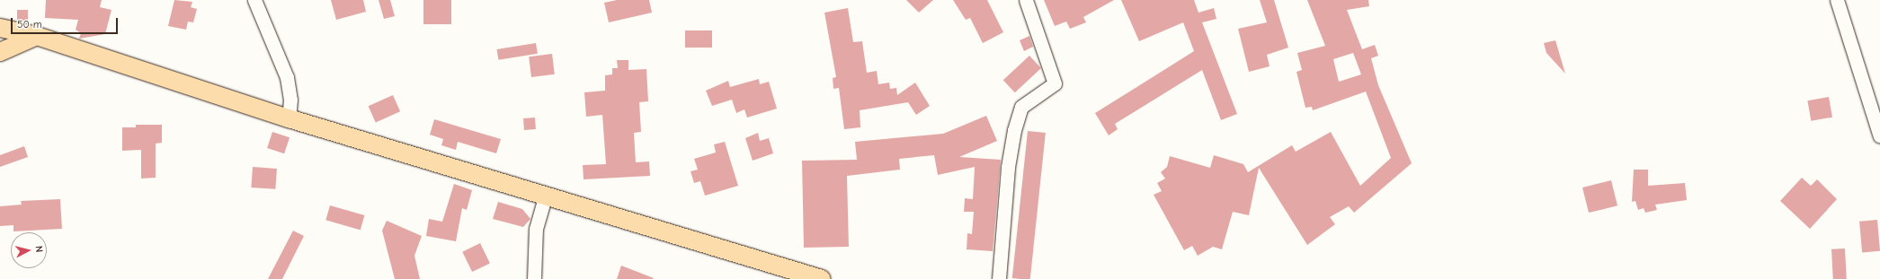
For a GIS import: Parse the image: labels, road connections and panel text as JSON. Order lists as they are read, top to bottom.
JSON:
{
  "scale_bar": "50 m",
  "north": "right"
}
